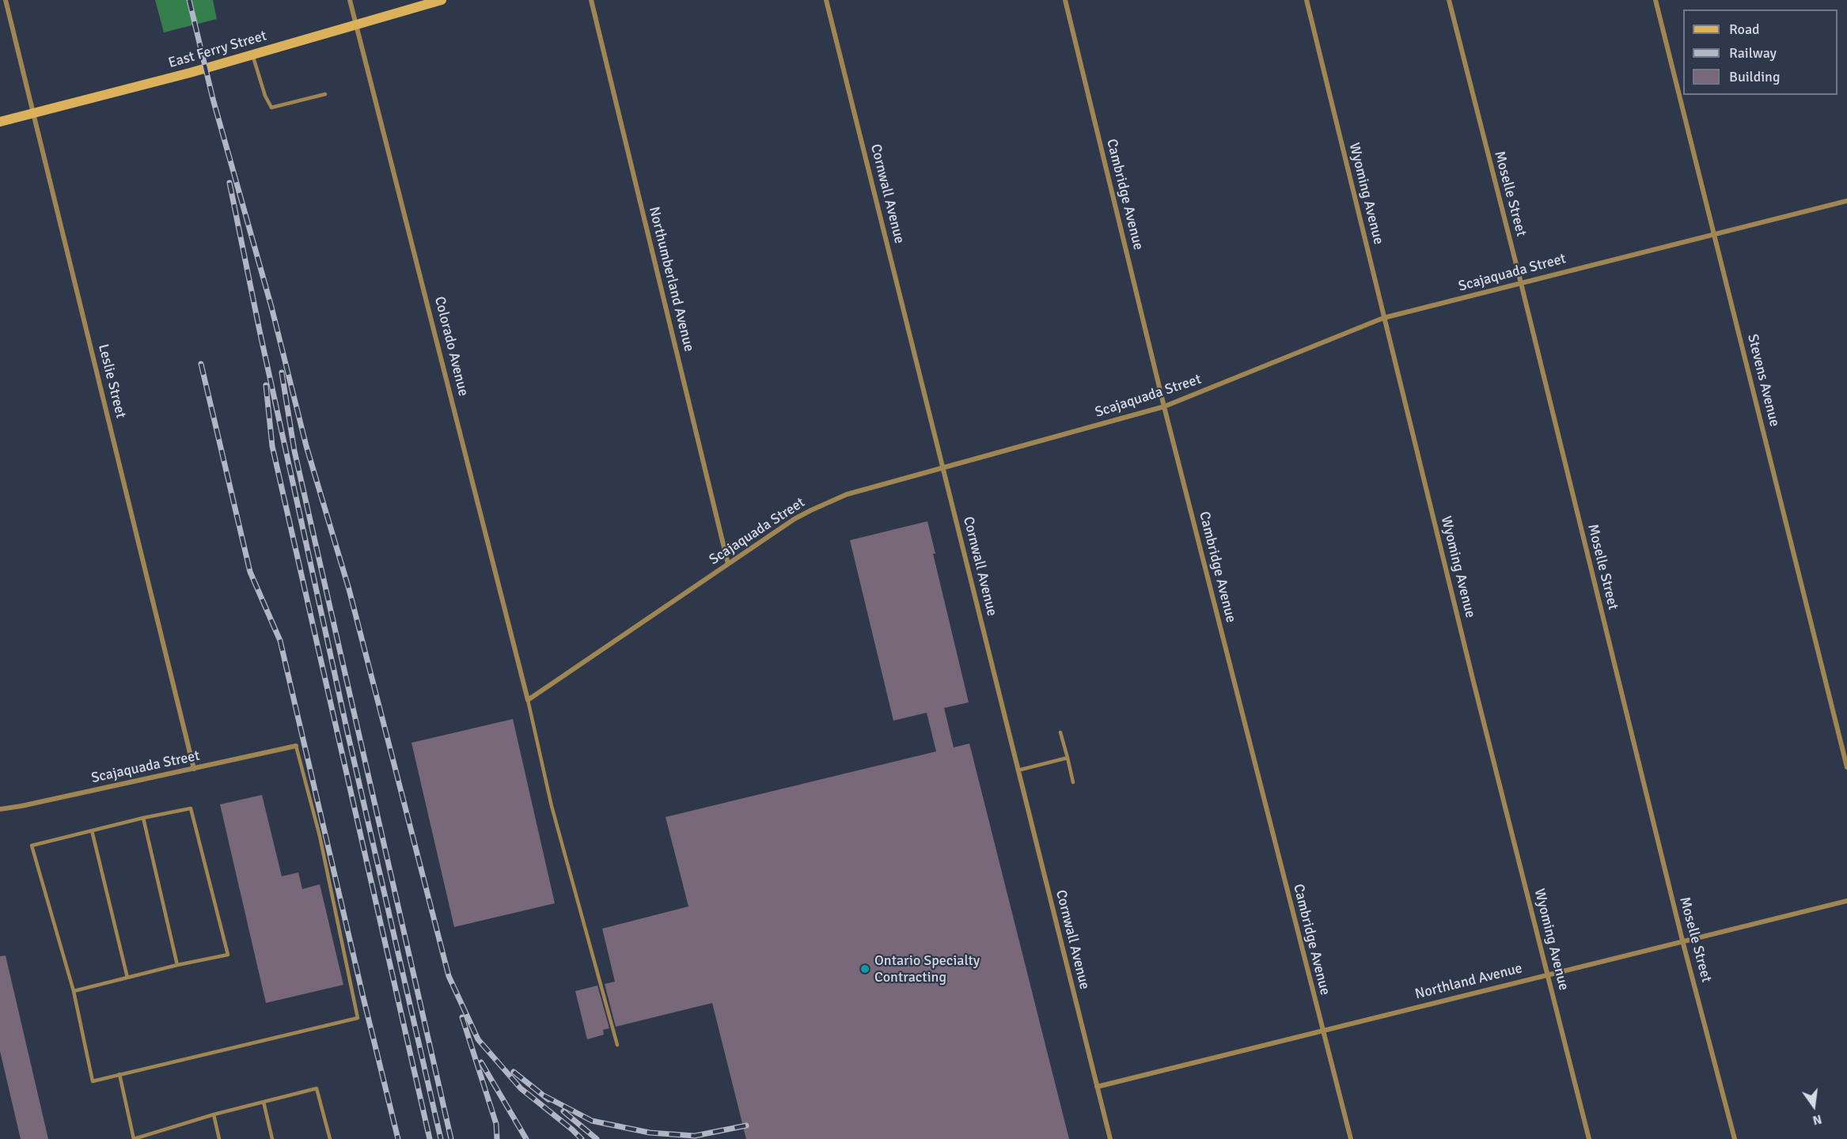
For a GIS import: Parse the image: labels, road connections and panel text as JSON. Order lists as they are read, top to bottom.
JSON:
{
  "streets": {
    "street": [
      "East Ferry Street",
      "Cornwall Avenue",
      "Wyoming Avenue",
      "Moselle Street",
      "Cambridge Avenue",
      "Scajaquada Street",
      "Northumberland Avenue",
      "Colorado Avenue",
      "Stevens Avenue",
      "Leslie Street",
      "Northland Avenue"
    ]
  },
  "crossings": [
    ["East Ferry Street", "Colorado Avenue"],
    ["East Ferry Street", "Leslie Street"],
    ["Cornwall Avenue", "Scajaquada Street"],
    ["Cornwall Avenue", "Northland Avenue"],
    ["Wyoming Avenue", "Scajaquada Street"],
    ["Wyoming Avenue", "Northland Avenue"],
    ["Moselle Street", "Scajaquada Street"],
    ["Moselle Street", "Northland Avenue"],
    ["Cambridge Avenue", "Scajaquada Street"],
    ["Cambridge Avenue", "Northland Avenue"],
    ["Scajaquada Street", "Northumberland Avenue"],
    ["Scajaquada Street", "Colorado Avenue"],
    ["Scajaquada Street", "Stevens Avenue"],
    ["Scajaquada Street", "Leslie Street"]
  ],
  "places": ["Ontario Specialty Contracting"],
  "legend": ["Road", "Railway", "Building"],
  "north": "bottom"
}
